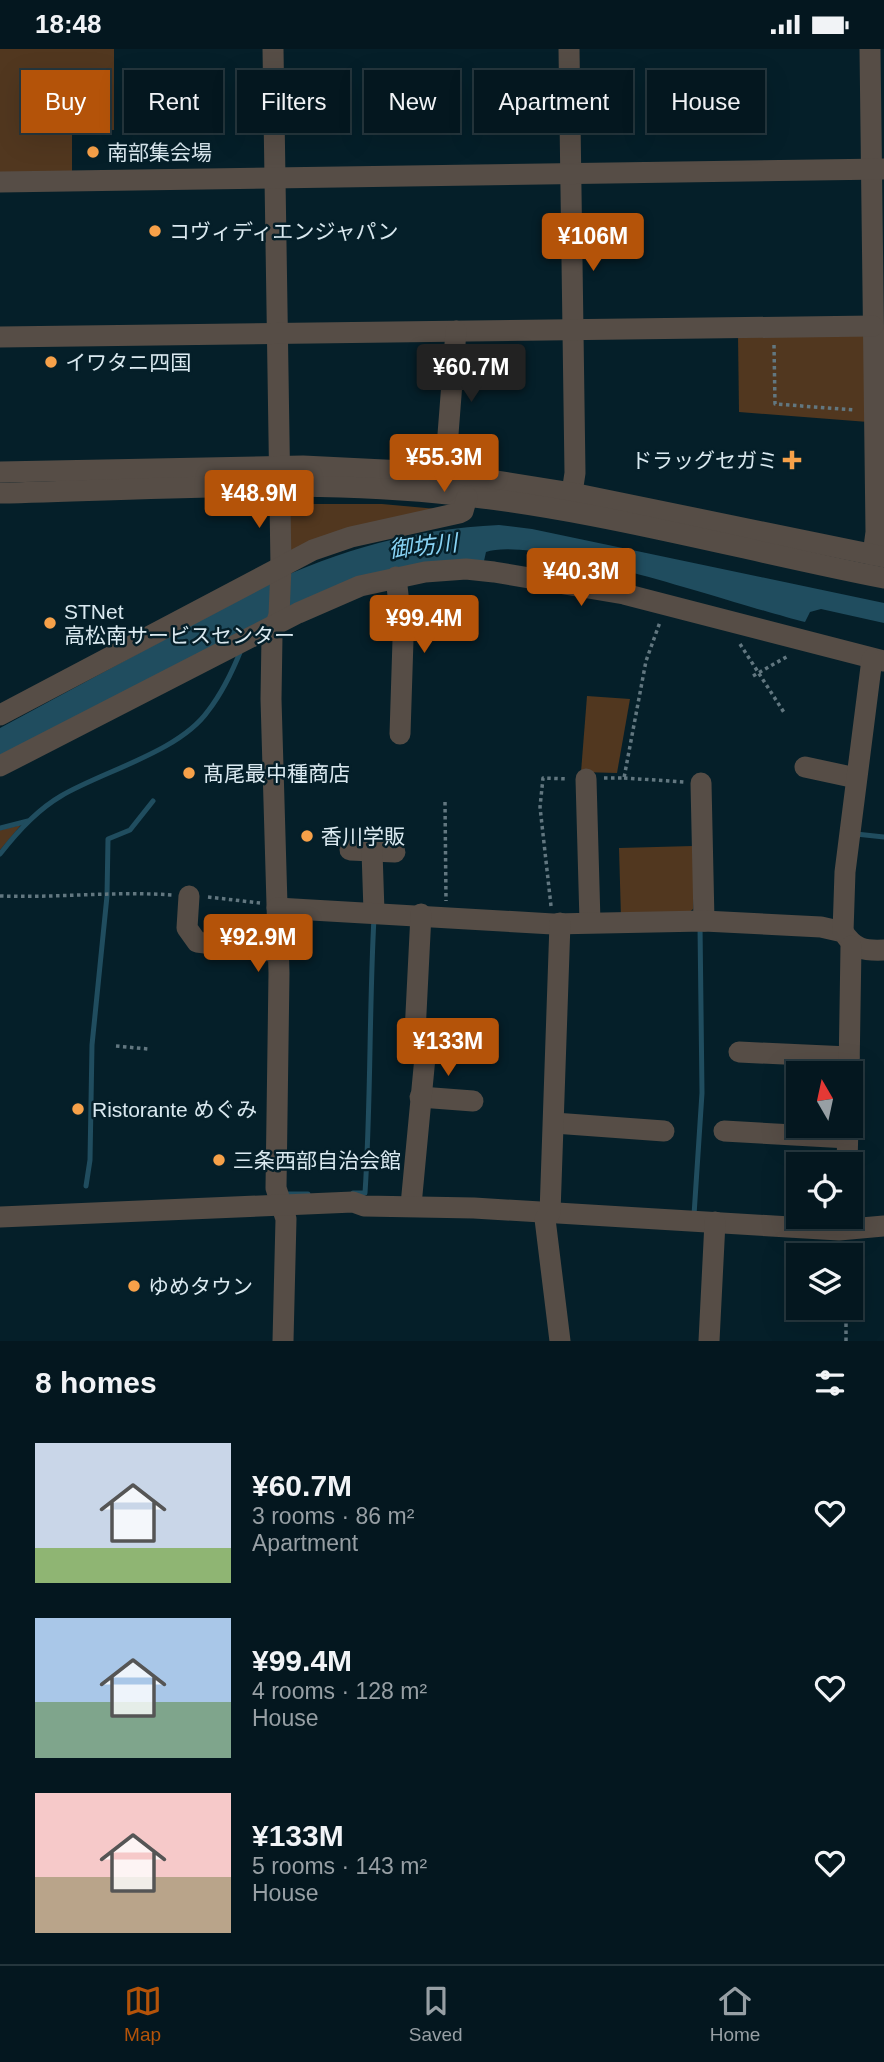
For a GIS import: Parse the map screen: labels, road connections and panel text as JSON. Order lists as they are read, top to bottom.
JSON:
{
  "water": ["御坊川"],
  "places": {
    "other": [
      "南部集会場",
      "コヴィディエンジャパン",
      "イワタニ四国",
      "STNet 高松南サービスセンター",
      "髙尾最中種商店",
      "香川学販",
      "Ristorante めぐみ",
      "三条西部自治会館",
      "ゆめタウン"
    ],
    "health": ["ドラッグセガミ"]
  },
  "north": "top",
  "page": {
    "status": "18:48",
    "chip": [
      "Buy",
      "Rent",
      "Filters",
      "New",
      "Apartment",
      "House"
    ],
    "price": [
      "¥106M",
      "¥60.7M",
      "¥55.3M",
      "¥48.9M",
      "¥40.3M",
      "¥99.4M",
      "¥92.9M",
      "¥133M"
    ],
    "heading": "8 homes",
    "list": [
      {
        "name": "¥60.7M",
        "note": "3 rooms · 86 m² · Apartment"
      },
      {
        "name": "¥99.4M",
        "note": "4 rooms · 128 m² · House"
      },
      {
        "name": "¥133M",
        "note": "5 rooms · 143 m² · House"
      }
    ],
    "tabs": ["Map", "Saved", "Home"]
  }
}
